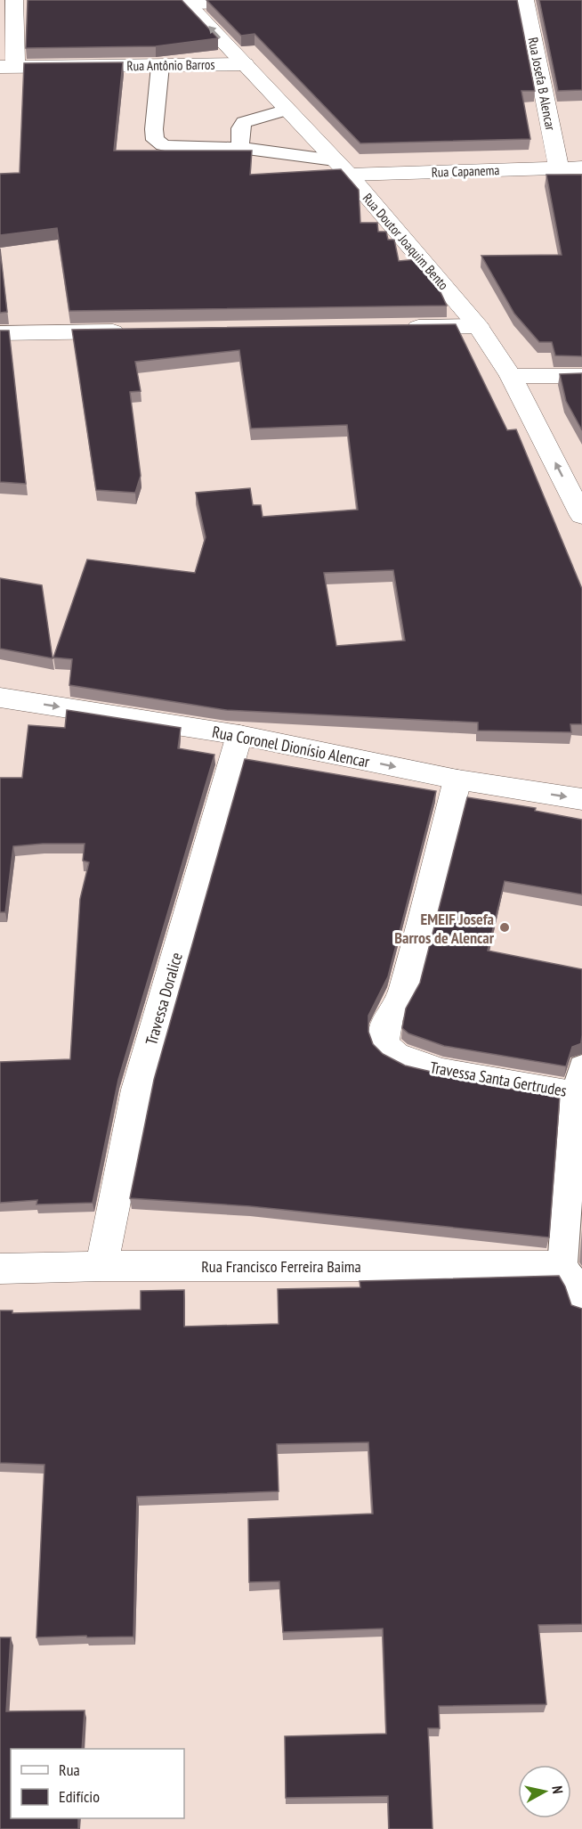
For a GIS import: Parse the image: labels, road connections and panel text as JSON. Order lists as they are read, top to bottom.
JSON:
{
  "streets": {
    "street": [
      "Rua Antônio Barros",
      "Rua Josefa B Alencar",
      "Rua Capanema",
      "Rua Doutor Joaquim Bento",
      "Rua Coronel Dionísio Alencar",
      "Travessa Doralice",
      "Travessa Santa Gertrudes",
      "Rua Francisco Ferreira Baima"
    ]
  },
  "crossings": [
    ["Rua Antônio Barros", "Rua Doutor Joaquim Bento"],
    ["Rua Josefa B Alencar", "Rua Capanema"],
    ["Rua Capanema", "Rua Doutor Joaquim Bento"],
    ["Rua Coronel Dionísio Alencar", "Travessa Doralice"],
    ["Rua Coronel Dionísio Alencar", "Travessa Santa Gertrudes"],
    ["Travessa Doralice", "Rua Francisco Ferreira Baima"]
  ],
  "one_way": ["Rua Doutor Joaquim Bento", "Rua Coronel Dionísio Alencar"],
  "places": ["EMEIF Josefa Barros de Alencar"],
  "legend": ["Rua", "Edifício"],
  "north": "right"
}
